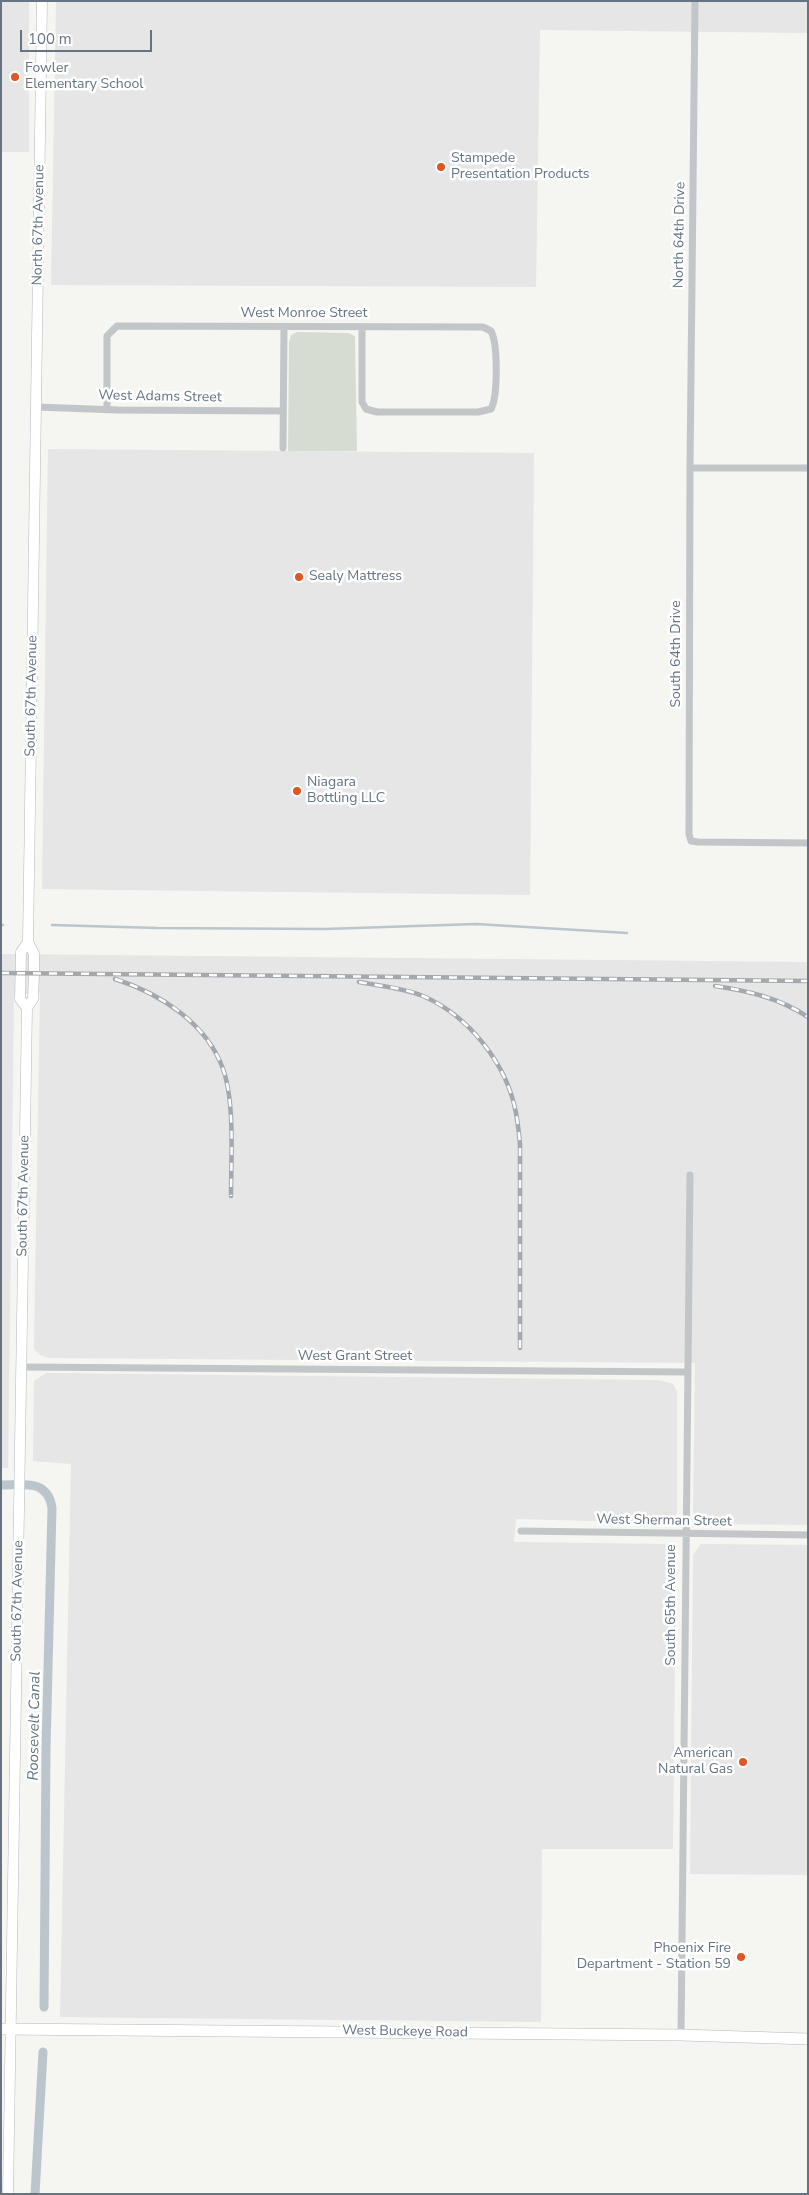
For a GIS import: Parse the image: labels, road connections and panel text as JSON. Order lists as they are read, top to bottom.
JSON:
{
  "streets": {
    "main road": ["North 67th Avenue", "South 67th Avenue", "West Buckeye Road"],
    "street": [
      "North 64th Drive",
      "West Monroe Street",
      "West Adams Street",
      "South 64th Drive",
      "West Grant Street",
      "West Sherman Street",
      "South 65th Avenue"
    ]
  },
  "crossings": [
    ["North 67th Avenue", "West Adams Street"],
    ["North 67th Avenue", "South 67th Avenue"],
    ["North 64th Drive", "South 64th Drive"],
    ["West Monroe Street", "West Adams Street"],
    ["South 67th Avenue", "West Grant Street"],
    ["South 67th Avenue", "West Buckeye Road"],
    ["West Grant Street", "South 65th Avenue"],
    ["West Sherman Street", "South 65th Avenue"],
    ["South 65th Avenue", "West Buckeye Road"]
  ],
  "water": ["Roosevelt Canal"],
  "places": [
    "Fowler Elementary School",
    "Stampede Presentation Products",
    "Sealy Mattress",
    "Niagara Bottling LLC",
    "American Natural Gas",
    "Phoenix Fire Department - Station 59"
  ],
  "scale_bar": "100 m"
}
